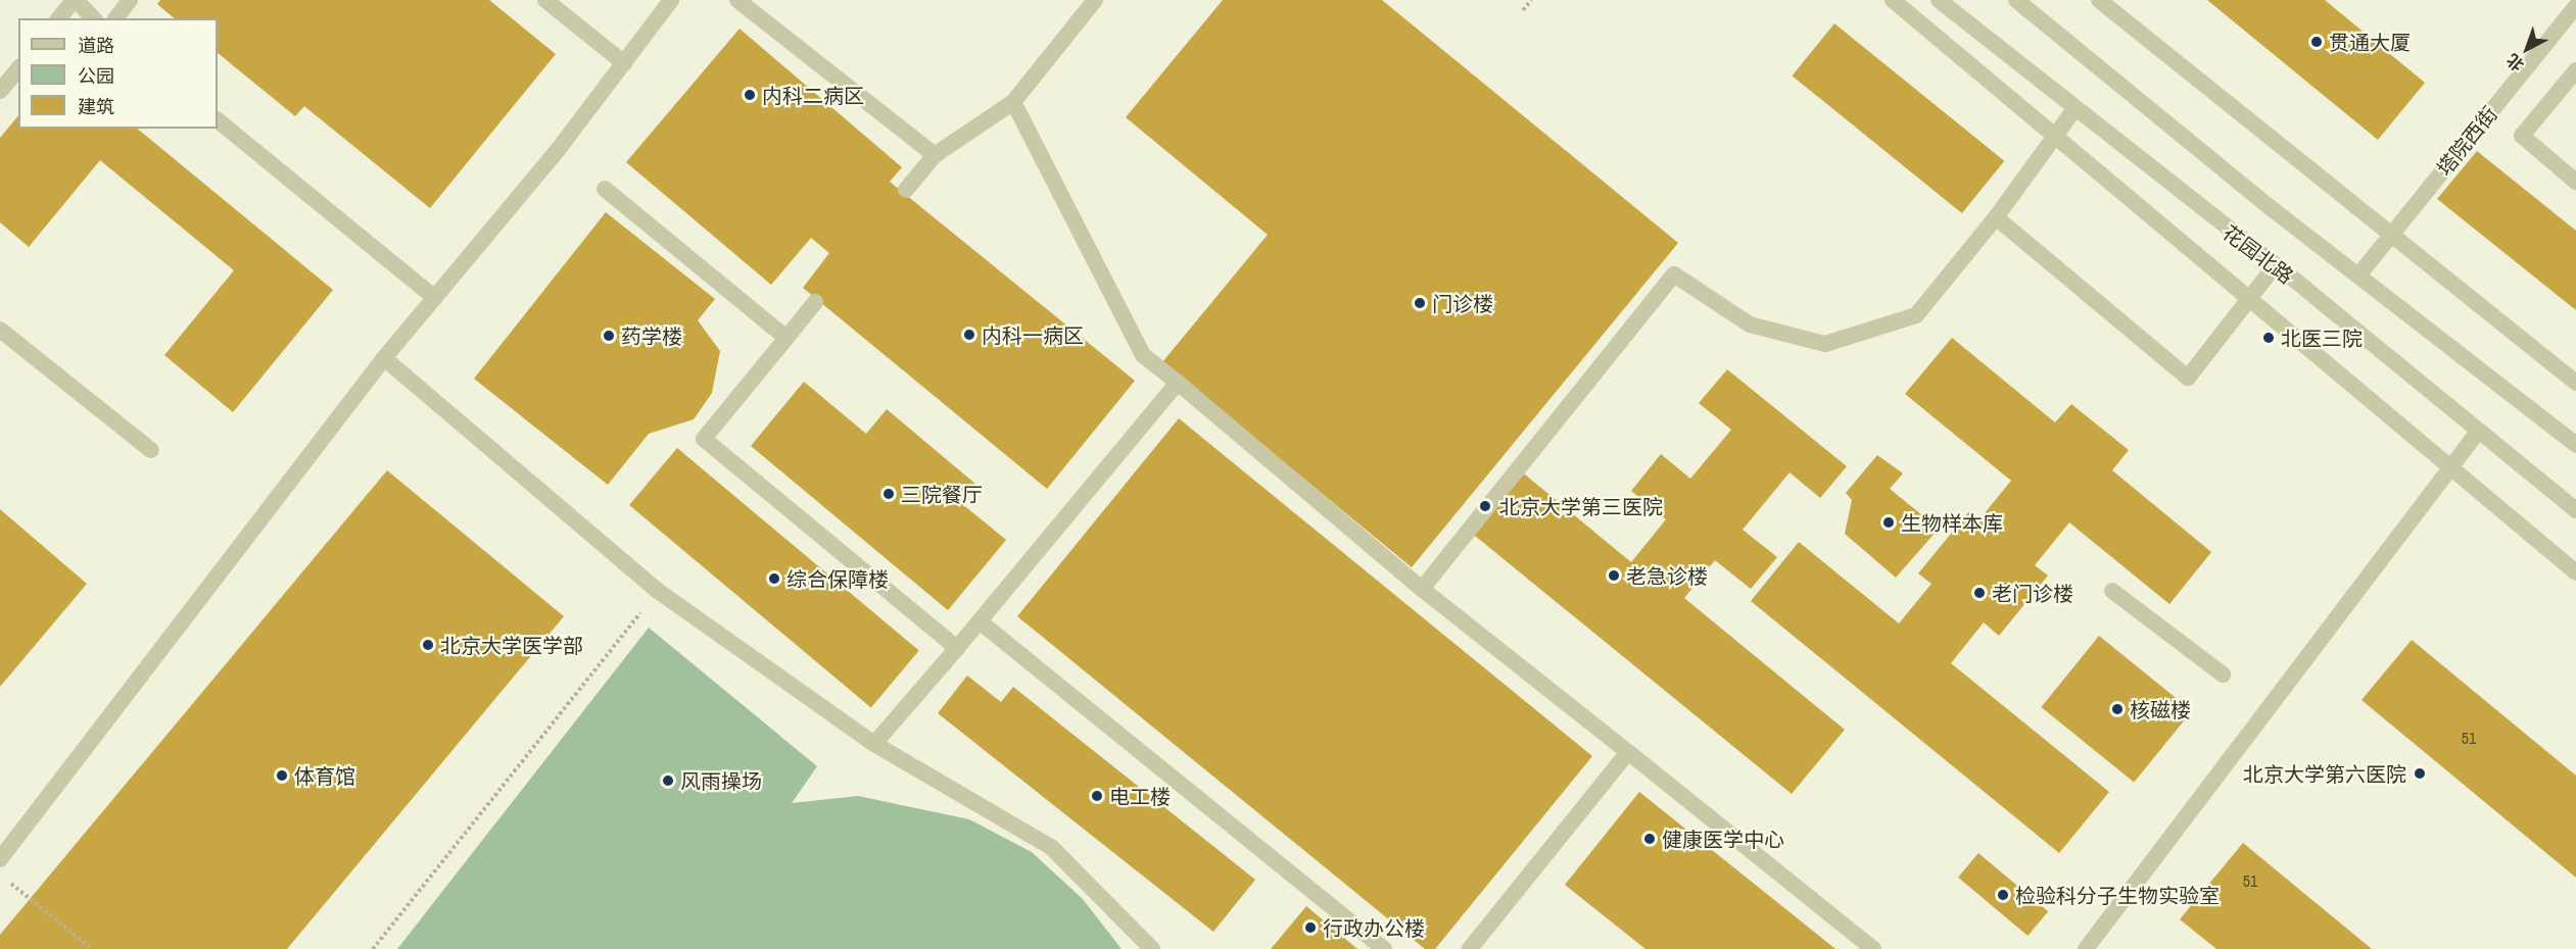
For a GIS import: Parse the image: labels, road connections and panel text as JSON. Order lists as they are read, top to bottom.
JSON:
{
  "streets": {
    "street": ["塔院西街", "花园北路"]
  },
  "places": [
    "贯通大厦",
    "内科二病区",
    "门诊楼",
    "内科一病区",
    "药学楼",
    "北医三院",
    "三院餐厅",
    "北京大学第三医院",
    "生物样本库",
    "老急诊楼",
    "综合保障楼",
    "老门诊楼",
    "北京大学医学部",
    "核磁楼",
    "北京大学第六医院",
    "体育馆",
    "风雨操场",
    "电工楼",
    "健康医学中心",
    "检验科分子生物实验室",
    "行政办公楼"
  ],
  "house_numbers": ["51", "51"],
  "legend": ["道路", "公园", "建筑"],
  "north": "bottom left"
}
